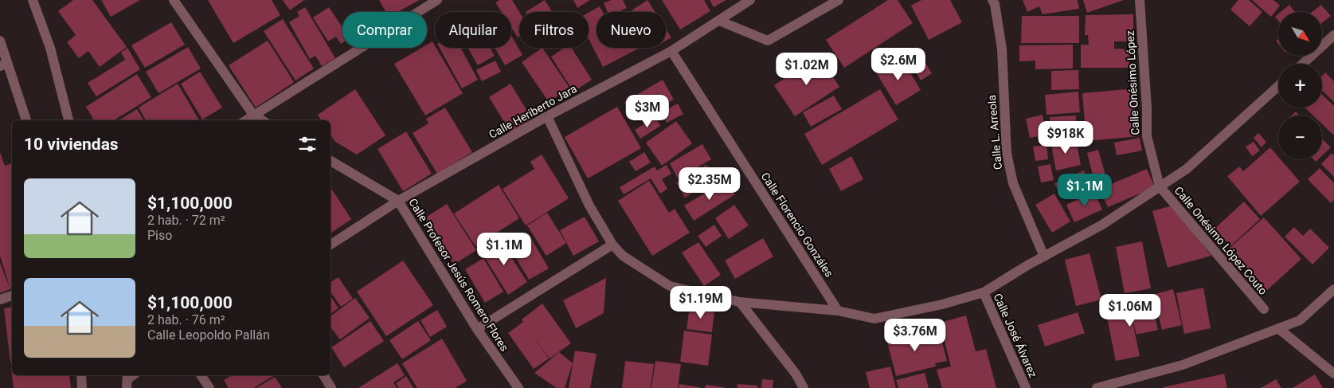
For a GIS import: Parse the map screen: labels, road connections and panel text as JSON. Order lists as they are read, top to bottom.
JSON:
{
  "streets": {
    "street": [
      "Calle Onésimo López",
      "Calle Heriberto Jara",
      "Calle L. Arreola",
      "Calle Florencio Gonzáles",
      "Calle Onésimo López Couto",
      "Calle Profesor Jesús Romero Flores",
      "Calle José Álvarez"
    ]
  },
  "crossings": [
    ["Calle Onésimo López", "Calle Onésimo López Couto"],
    ["Calle Heriberto Jara", "Calle Florencio Gonzáles"],
    ["Calle Heriberto Jara", "Calle Profesor Jesús Romero Flores"]
  ],
  "north": "bottom right",
  "page": {
    "map_buttons": ["+", "−"],
    "chip": [
      "Comprar",
      "Alquilar",
      "Filtros",
      "Nuevo"
    ],
    "price": [
      "$2.6M",
      "$1.02M",
      "$3M",
      "$918K",
      "$2.35M",
      "$1.1M",
      "$1.1M",
      "$1.19M",
      "$1.06M",
      "$3.76M"
    ],
    "heading": "10 viviendas",
    "list": [
      {
        "name": "$1,100,000",
        "note": "2 hab. · 72 m² · Piso"
      },
      {
        "name": "$1,100,000",
        "note": "2 hab. · 76 m² · Calle Leopoldo Pallán"
      }
    ]
  }
}
